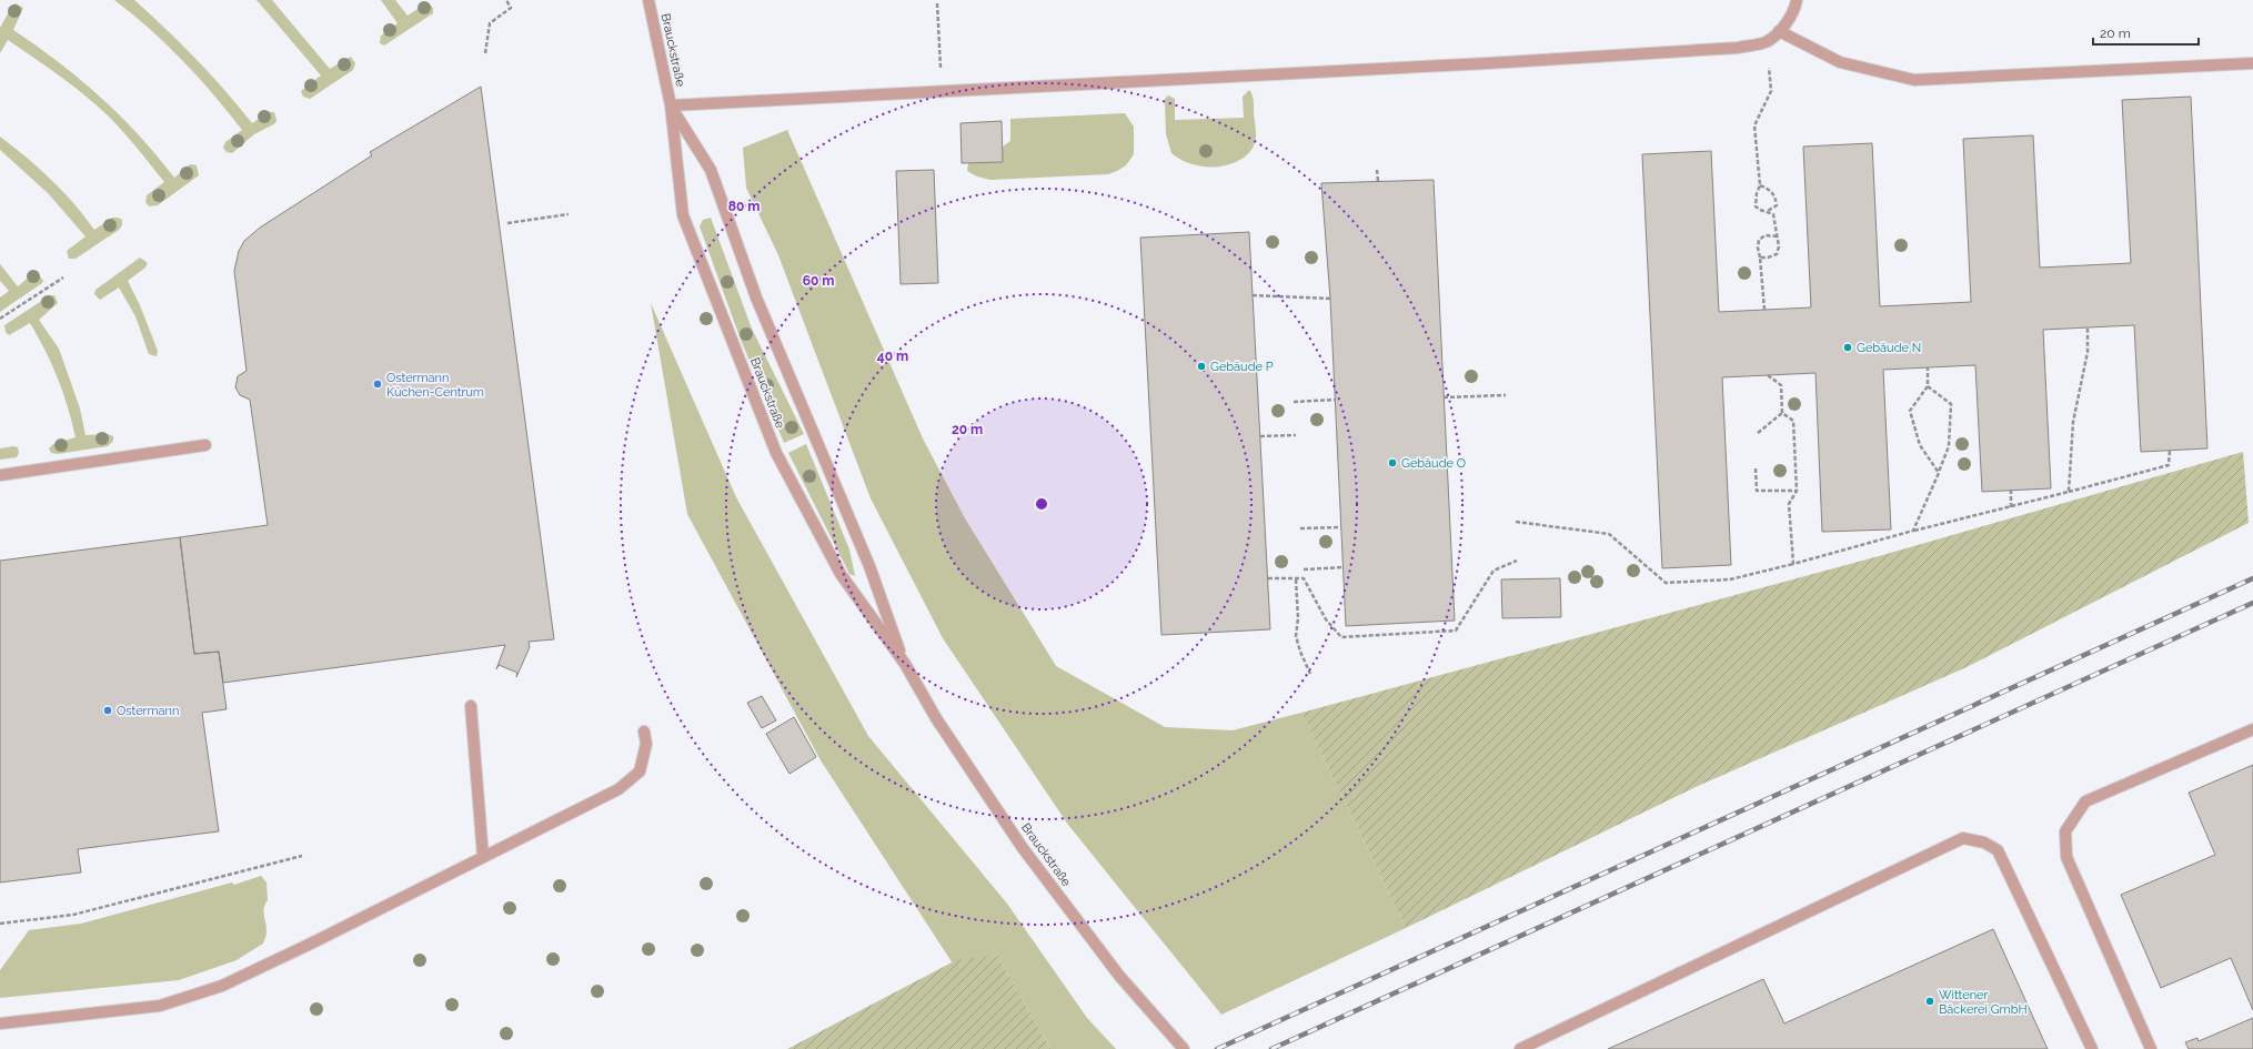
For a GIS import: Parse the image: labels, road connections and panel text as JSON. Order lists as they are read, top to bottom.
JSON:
{
  "streets": {
    "street": ["Brauckstraße"]
  },
  "places": [
    "Gebäude N",
    "Gebäude P",
    "Ostermann Küchen-Centrum",
    "Gebäude O",
    "Ostermann",
    "Wittener Bäckerei GmbH"
  ],
  "scale_bar": "20 m",
  "rings": [
    "80 m",
    "60 m",
    "40 m",
    "20 m"
  ]
}
